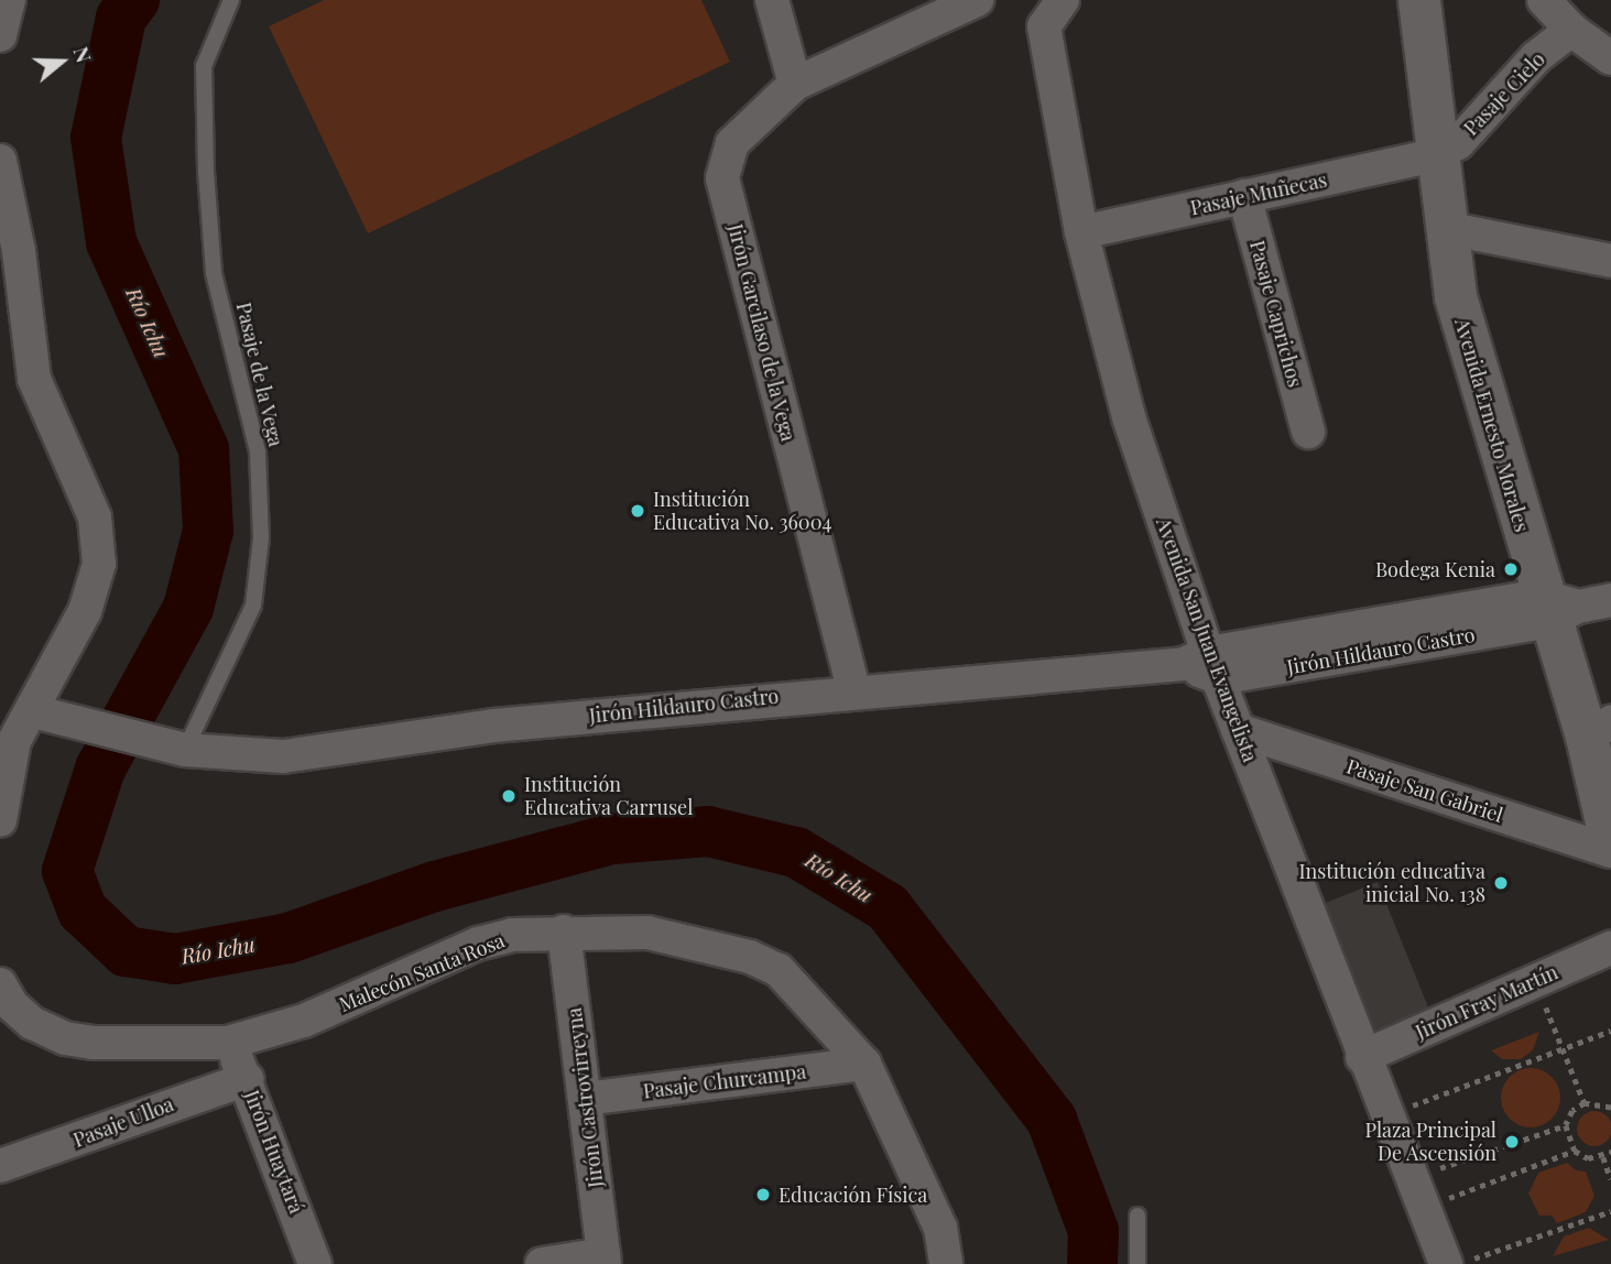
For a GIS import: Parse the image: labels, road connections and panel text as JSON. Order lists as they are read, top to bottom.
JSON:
{
  "streets": {
    "street": [
      "Pasaje Cielo",
      "Pasaje Muñecas",
      "Pasaje Caprichos",
      "Jirón Garcilaso de la Vega",
      "Avenida Ernesto Morales",
      "Avenida San Juan Evangelista",
      "Jirón Hildauro Castro",
      "Pasaje San Gabriel",
      "Malecón Santa Rosa",
      "Jirón Fray Martín",
      "Pasaje Churcampa",
      "Jirón Castrovirreyna",
      "Pasaje Ulloa",
      "Jirón Huaytará"
    ],
    "lane": ["Pasaje de la Vega"]
  },
  "crossings": [
    ["Pasaje Cielo", "Pasaje Muñecas"],
    ["Pasaje Cielo", "Avenida Ernesto Morales"],
    ["Pasaje Muñecas", "Pasaje Caprichos"],
    ["Pasaje Muñecas", "Avenida Ernesto Morales"],
    ["Pasaje Muñecas", "Avenida San Juan Evangelista"],
    ["Jirón Garcilaso de la Vega", "Jirón Hildauro Castro"],
    ["Pasaje de la Vega", "Jirón Hildauro Castro"],
    ["Avenida Ernesto Morales", "Jirón Hildauro Castro"],
    ["Avenida San Juan Evangelista", "Jirón Hildauro Castro"],
    ["Avenida San Juan Evangelista", "Pasaje San Gabriel"],
    ["Avenida San Juan Evangelista", "Jirón Fray Martín"],
    ["Malecón Santa Rosa", "Pasaje Churcampa"],
    ["Malecón Santa Rosa", "Jirón Castrovirreyna"],
    ["Malecón Santa Rosa", "Jirón Huaytará"],
    ["Pasaje Churcampa", "Jirón Castrovirreyna"],
    ["Pasaje Ulloa", "Jirón Huaytará"]
  ],
  "water": ["Río Ichu"],
  "places": [
    "Institución Educativa No. 36004",
    "Bodega Kenia",
    "Institución Educativa Carrusel",
    "Institución educativa inicial No. 138",
    "Plaza Principal De Ascensión",
    "Educación Física"
  ],
  "north": "right"
}
